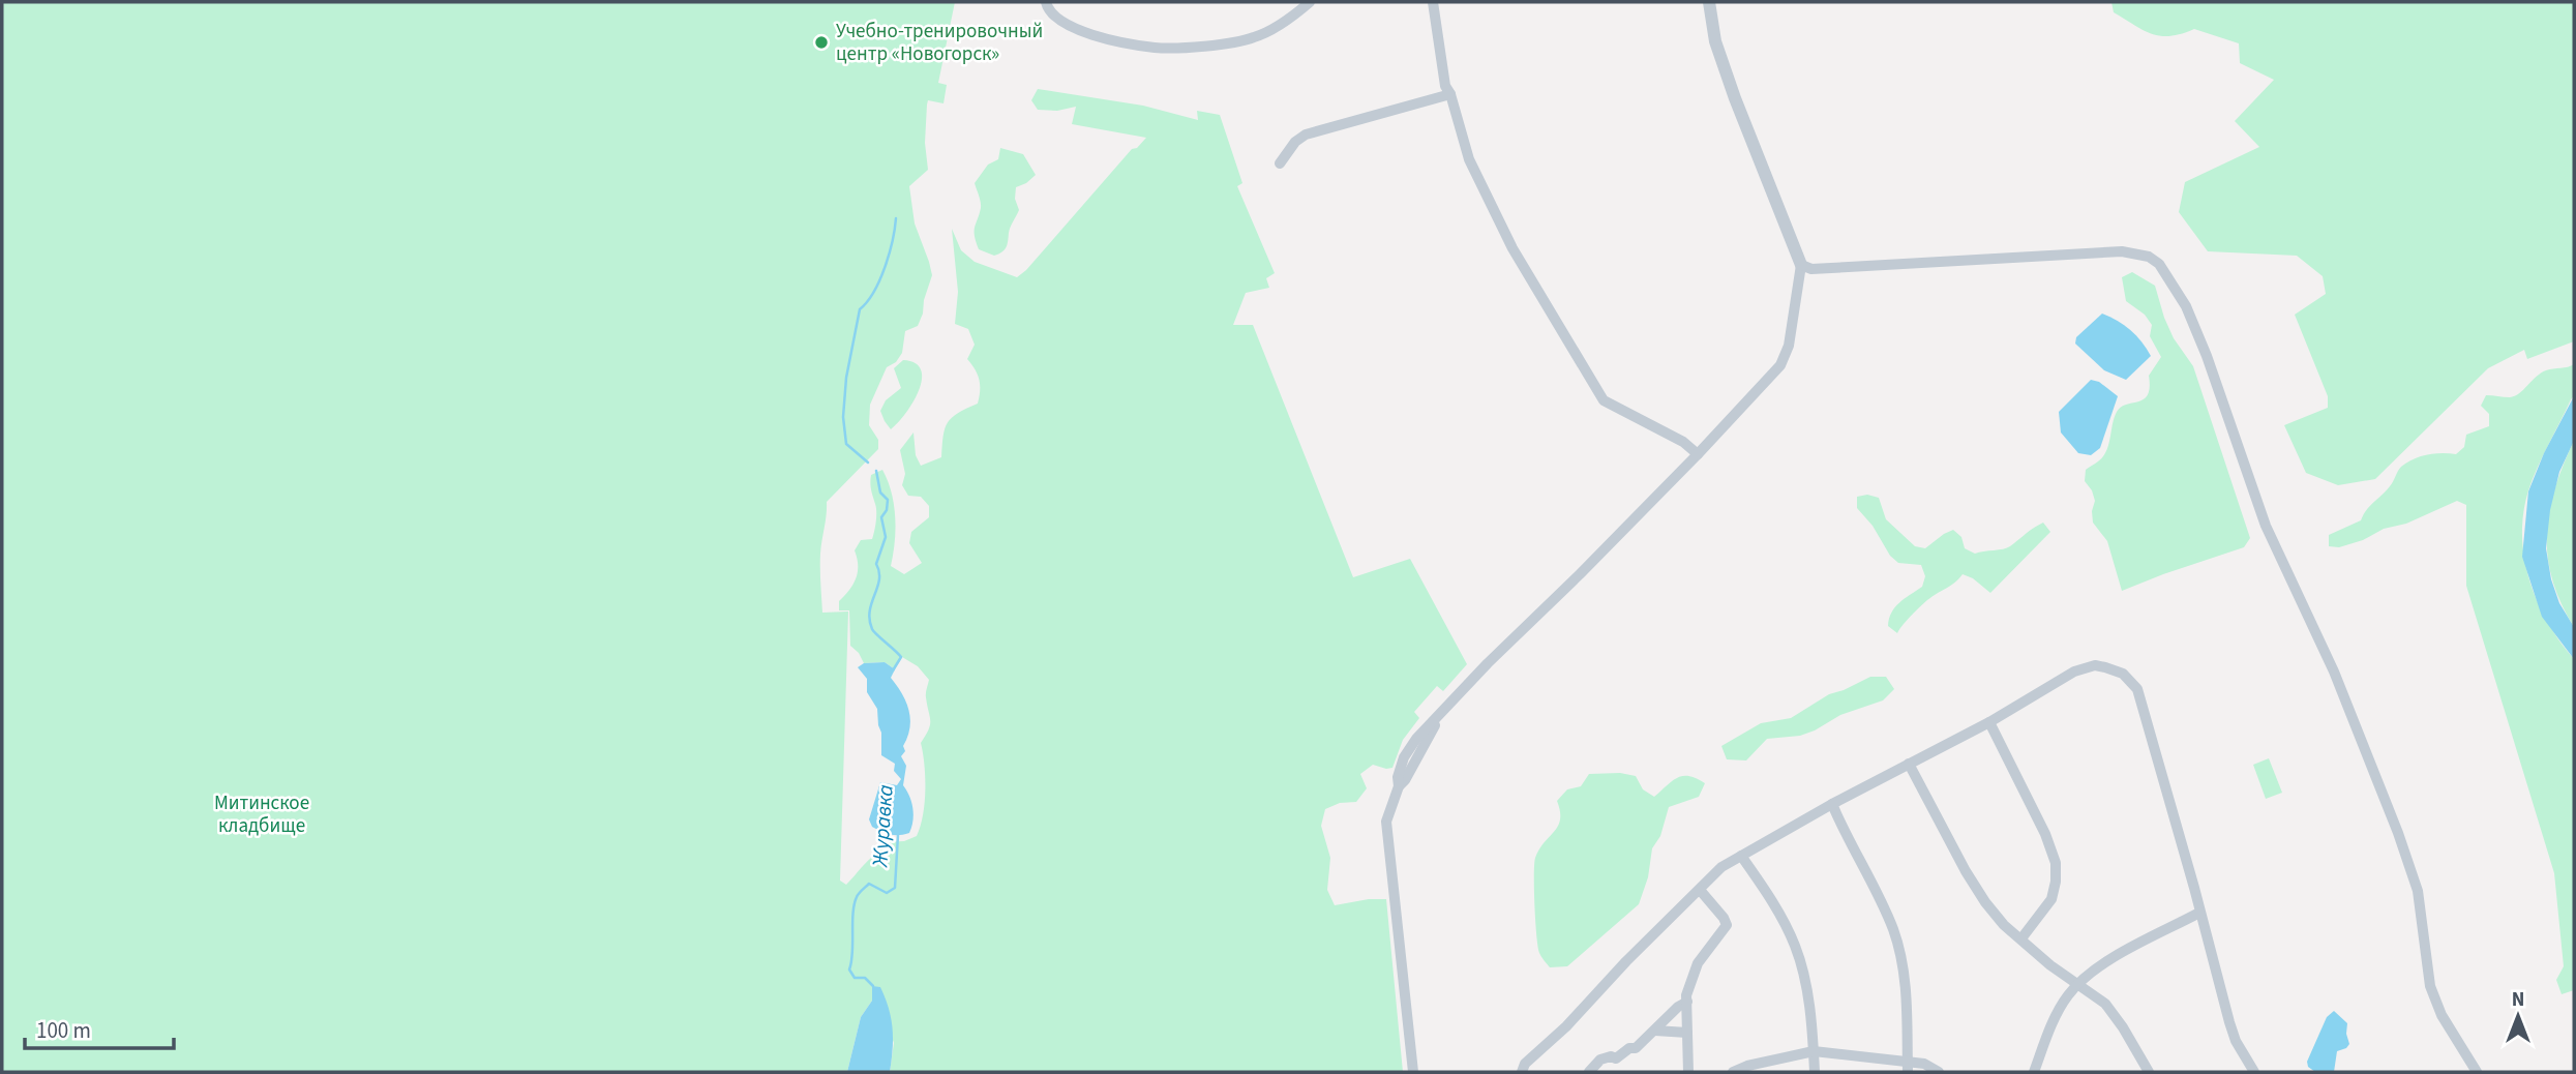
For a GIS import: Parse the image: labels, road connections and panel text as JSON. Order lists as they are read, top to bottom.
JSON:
{
  "water": ["Журавка"],
  "parks": ["Митинское кладбище"],
  "places": ["Учебно-тренировочный центр «Новогорск»"],
  "scale_bar": "100 m",
  "north": "top"
}
